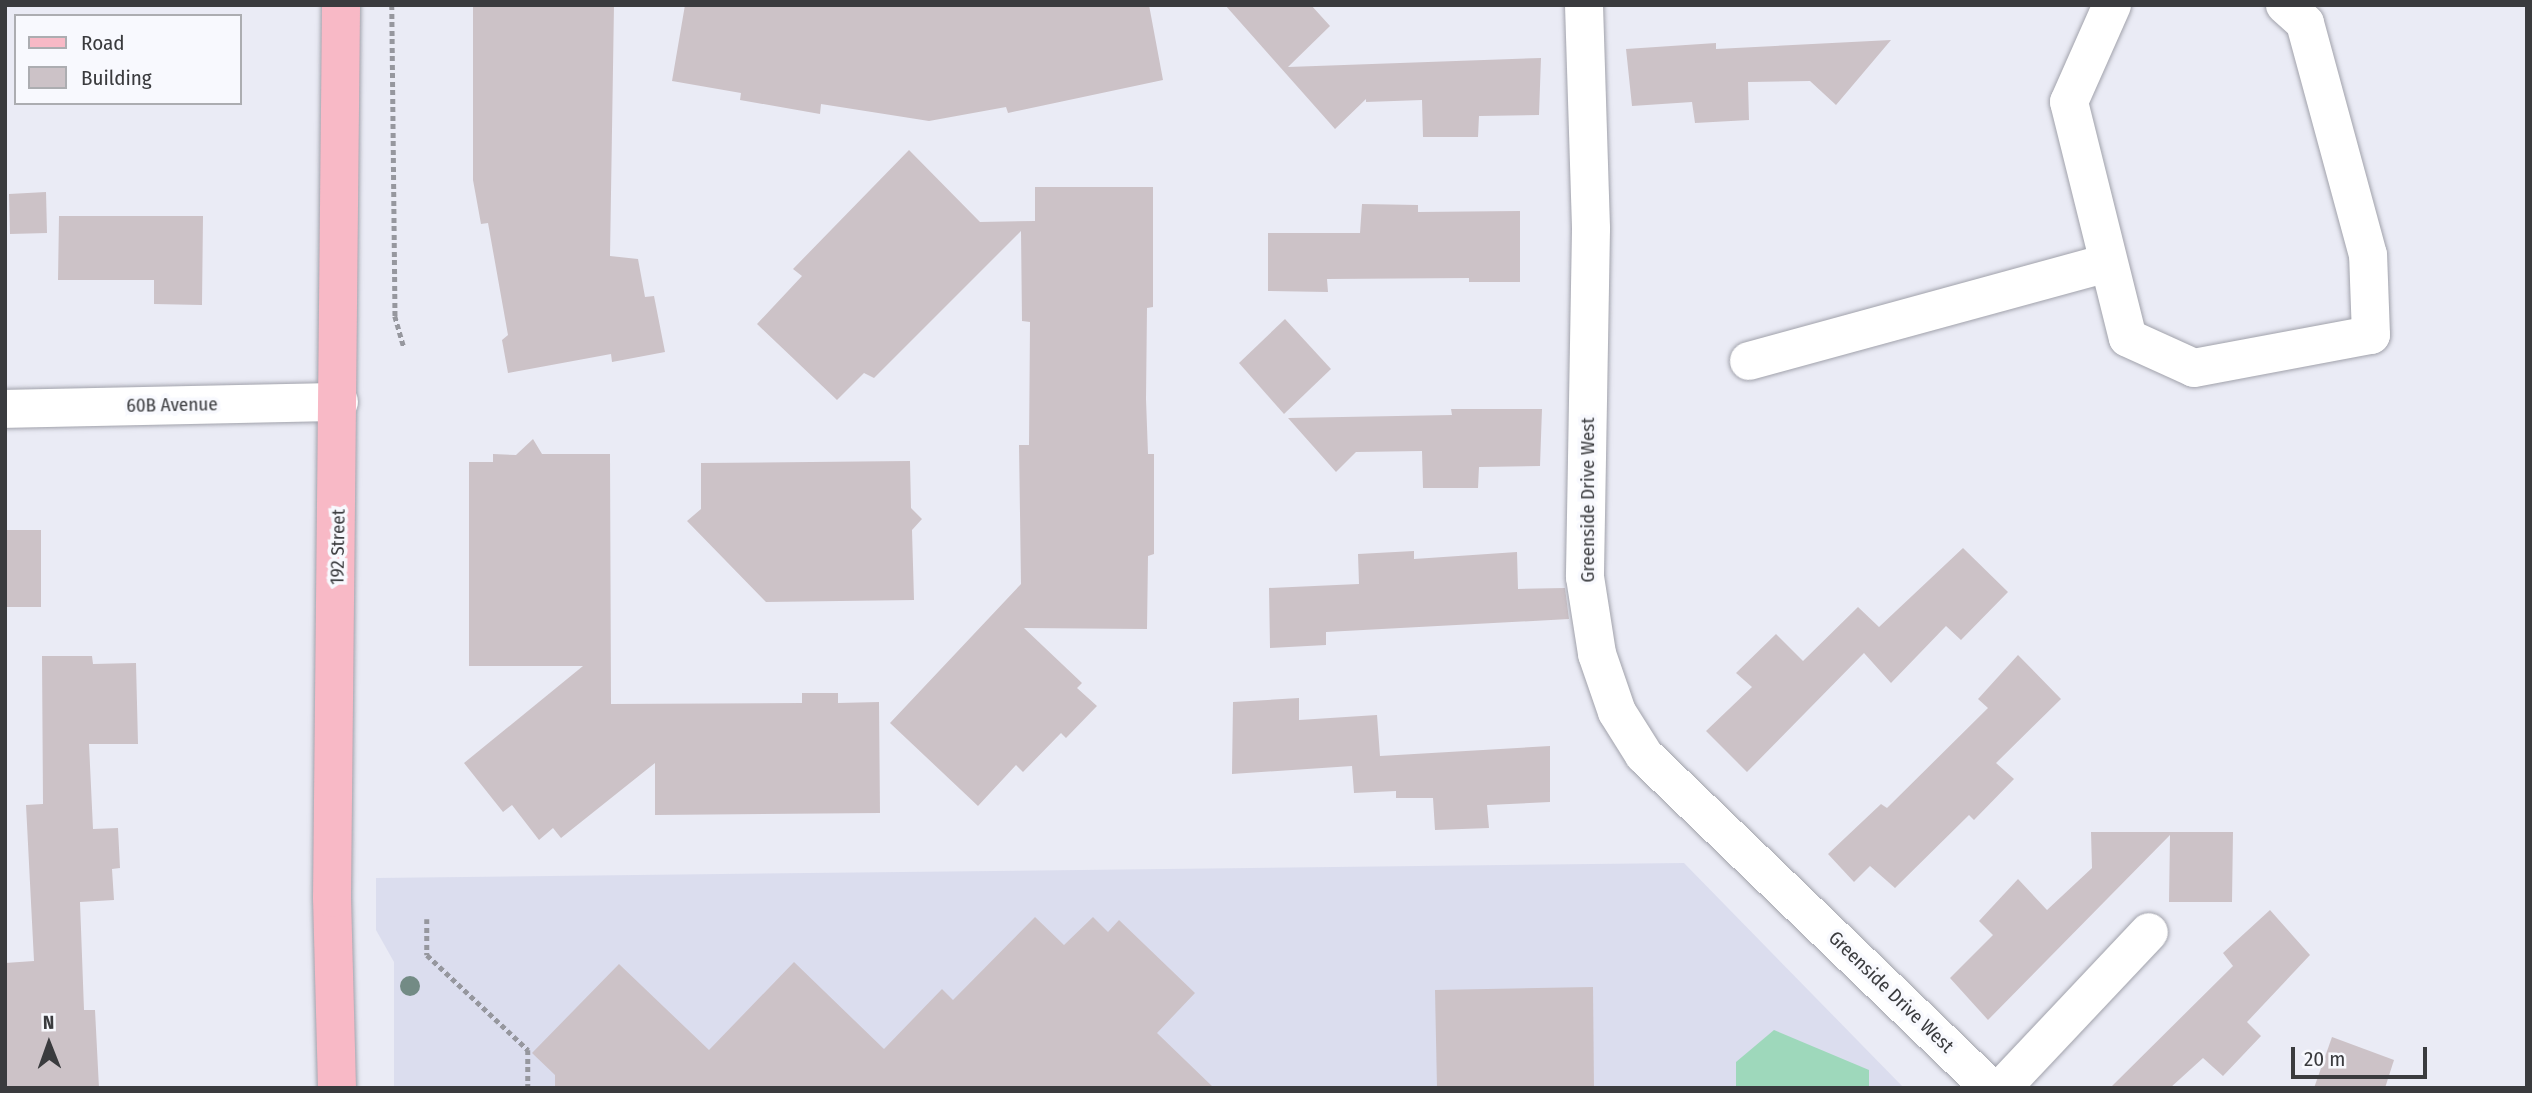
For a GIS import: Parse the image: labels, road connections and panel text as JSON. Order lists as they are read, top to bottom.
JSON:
{
  "streets": {
    "main road": ["192 Street"],
    "street": ["60B Avenue", "Greenside Drive West"]
  },
  "crossings": [
    ["60B Avenue", "192 Street"]
  ],
  "legend": ["Road", "Building"],
  "scale_bar": "20 m",
  "north": "top"
}
